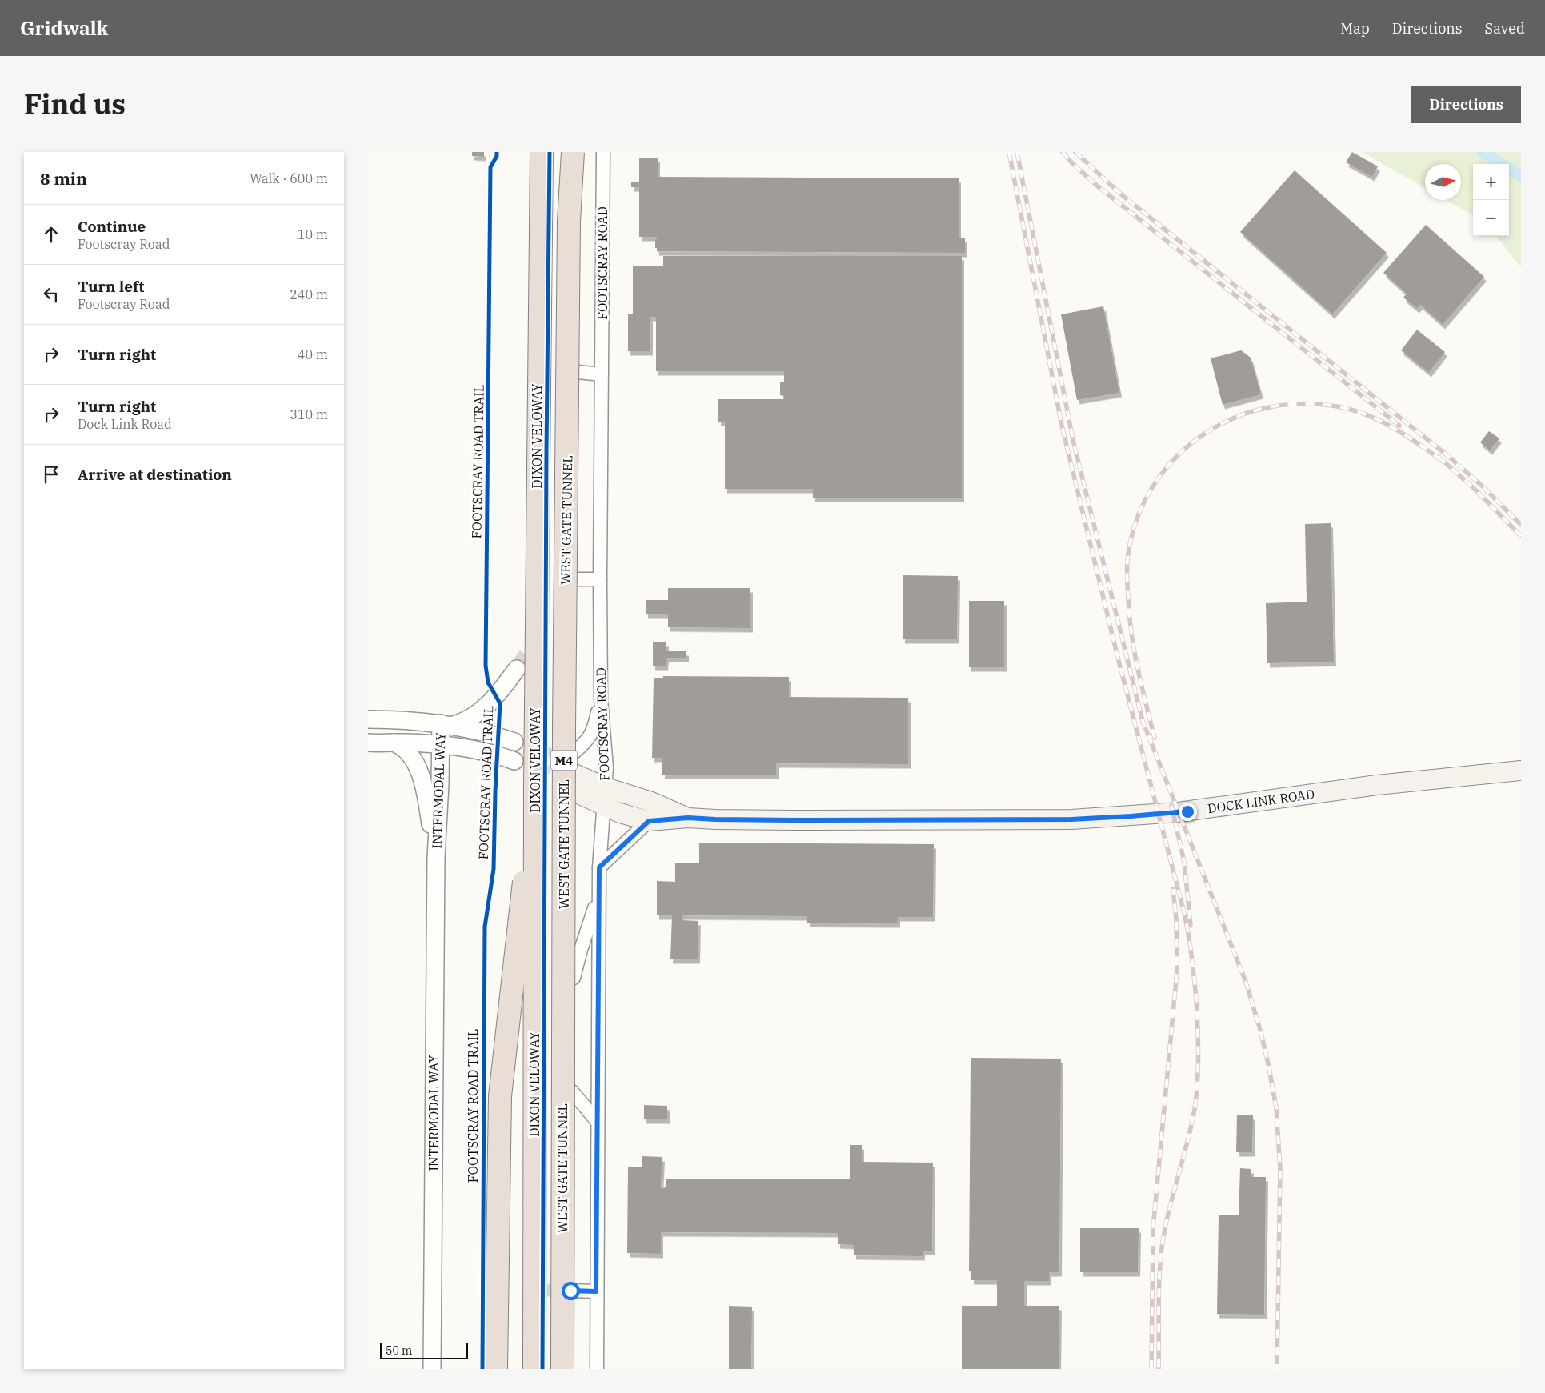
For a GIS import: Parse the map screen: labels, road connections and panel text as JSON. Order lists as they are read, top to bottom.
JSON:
{
  "streets": {
    "highway": ["WEST GATE TUNNEL", "M4"],
    "main road": ["DOCK LINK ROAD"],
    "street": ["FOOTSCRAY ROAD", "INTERMODAL WAY"],
    "cycle path": ["DIXON VELOWAY", "FOOTSCRAY ROAD TRAIL"]
  },
  "crossings": [
    ["FOOTSCRAY ROAD", "DOCK LINK ROAD"]
  ],
  "scale_bar": "50 m",
  "north": "right",
  "page": {
    "header": "Gridwalk",
    "nav": ["Map", "Directions", "Saved"],
    "title": "Find us",
    "buttons": "Directions",
    "heading": ["8 min", "Walk · 600 m"],
    "map_buttons": ["+", "−"],
    "list": [
      ["Continue", "Footscray Road", "10 m"],
      ["Turn left", "Footscray Road", "240 m"],
      ["Turn right", "40 m"],
      ["Turn right", "Dock Link Road", "310 m"],
      "Arrive at destination"
    ],
    "scale": "50 m"
  }
}
